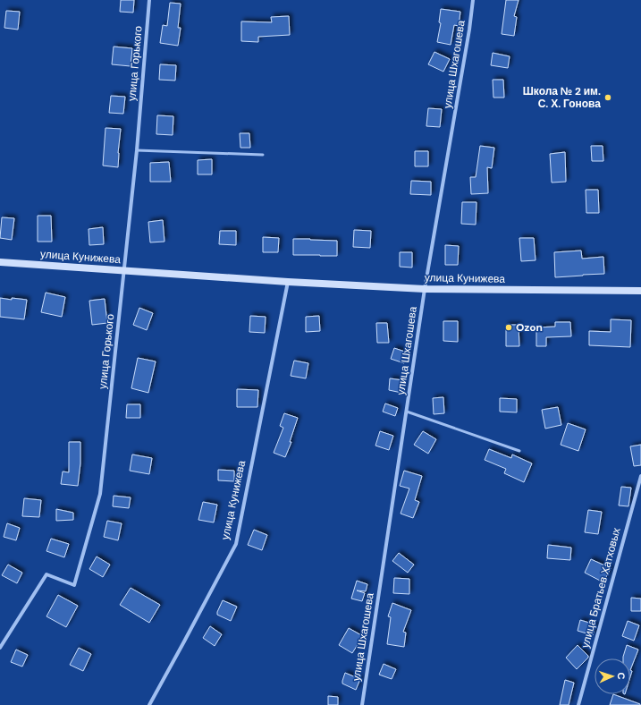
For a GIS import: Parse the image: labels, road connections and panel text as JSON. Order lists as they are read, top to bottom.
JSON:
{
  "streets": {
    "street": [
      "улица Горького",
      "улица Шхагошева",
      "улица Кунижева",
      "улица Братьев Хатховых"
    ]
  },
  "crossings": [
    ["улица Горького", "улица Кунижева"],
    ["улица Шхагошева", "улица Кунижева"]
  ],
  "places": ["Школа № 2 им. С. Х. Гонова", "Ozon"],
  "north": "right"
}
